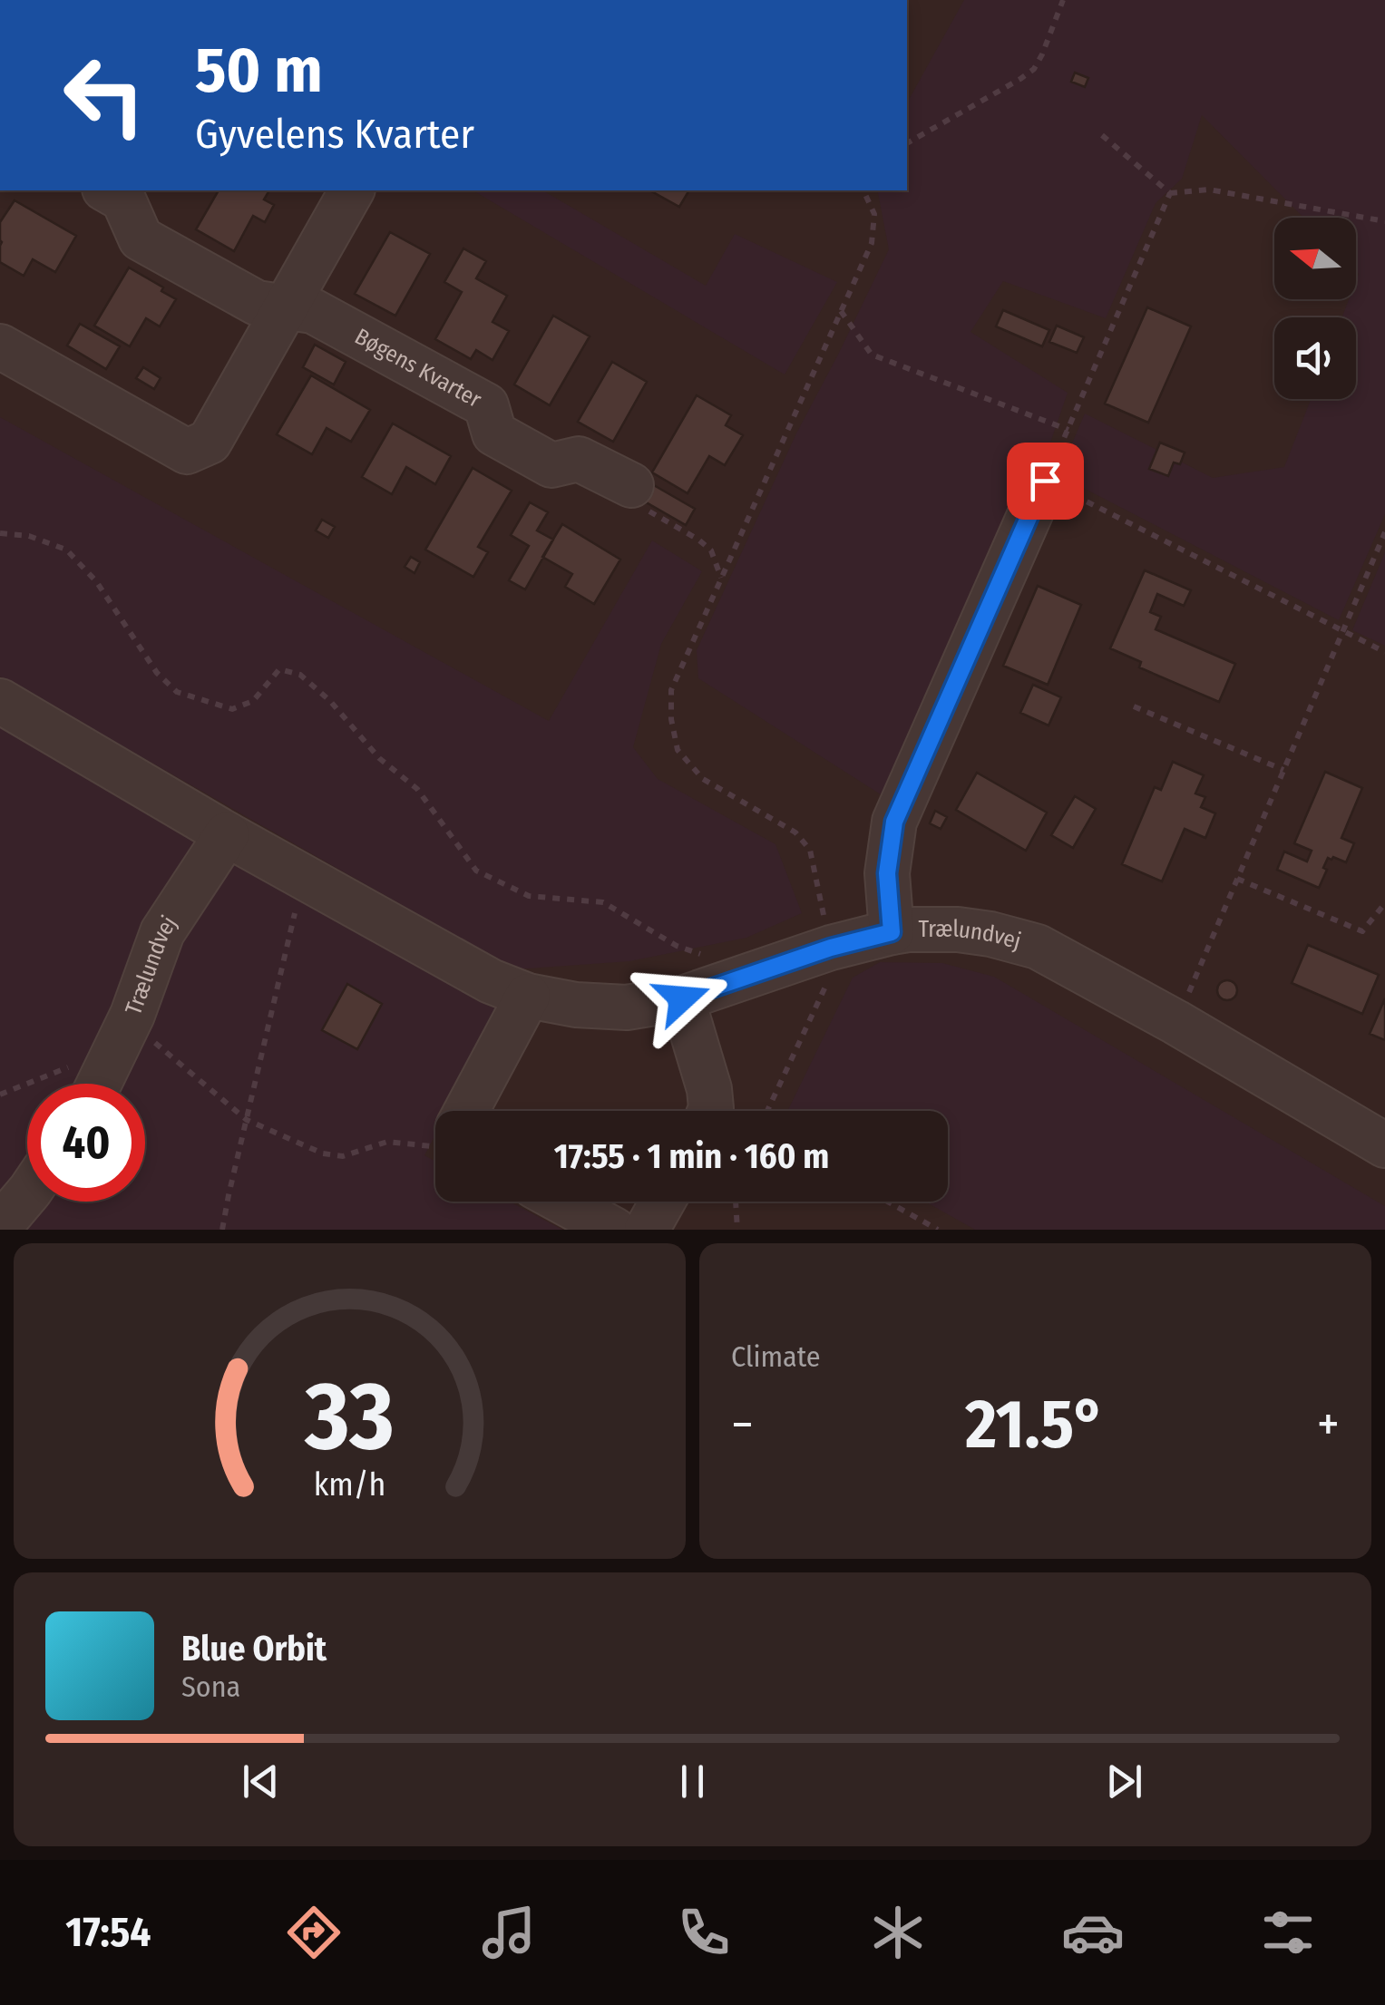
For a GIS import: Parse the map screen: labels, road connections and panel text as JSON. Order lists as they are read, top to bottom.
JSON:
{
  "streets": {
    "street": ["Bøgens Kvarter", "Trælundvej"]
  },
  "north": "left",
  "page": {
    "turn": ["50 m", "Gyvelens Kvarter"],
    "limit": "40",
    "trip": "17:55 · 1 min · 160 m",
    "tile": "Climate",
    "heat": ["−", "21.5°", "+"],
    "song": ["Blue Orbit", "Sona"],
    "tabs": "17:54",
    "gauge": ["33", "km/h"]
  }
}
